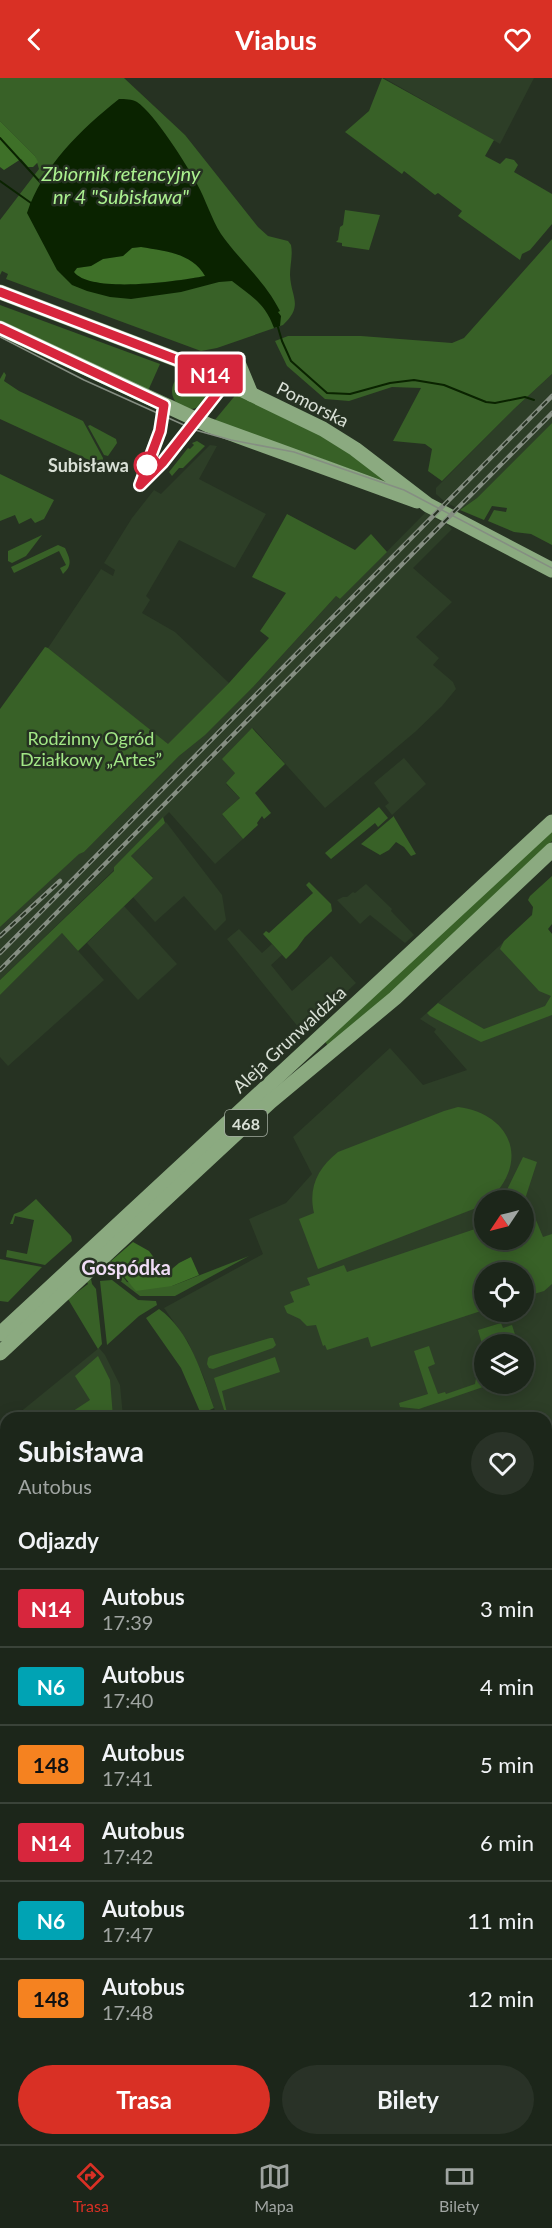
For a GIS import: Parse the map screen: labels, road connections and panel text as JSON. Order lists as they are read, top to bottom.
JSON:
{
  "streets": {
    "main road": ["Pomorska", "Aleja Grunwaldzka", "468"]
  },
  "districts": ["Gospódka"],
  "water": ["Zbiornik retencyjny nr 4 \"Subisława\""],
  "parks": ["Rodzinny Ogród Działkowy „Artes”"],
  "places": ["Subisława"],
  "lines": ["bus line N14"],
  "north": "bottom left",
  "page": {
    "header": "Viabus",
    "on_map": "N14",
    "heading": [
      ["Subisława", "Autobus"],
      "Odjazdy"
    ],
    "list": [
      {
        "mark": "N14",
        "name": "Autobus",
        "note": "17:39",
        "value": "3 min"
      },
      {
        "mark": "N6",
        "name": "Autobus",
        "note": "17:40",
        "value": "4 min"
      },
      {
        "mark": "148",
        "name": "Autobus",
        "note": "17:41",
        "value": "5 min"
      },
      {
        "mark": "N14",
        "name": "Autobus",
        "note": "17:42",
        "value": "6 min"
      },
      {
        "mark": "N6",
        "name": "Autobus",
        "note": "17:47",
        "value": "11 min"
      },
      {
        "mark": "148",
        "name": "Autobus",
        "note": "17:48",
        "value": "12 min"
      }
    ],
    "buttons": ["Trasa", "Bilety"],
    "tabs": ["Trasa", "Mapa", "Bilety"]
  }
}
